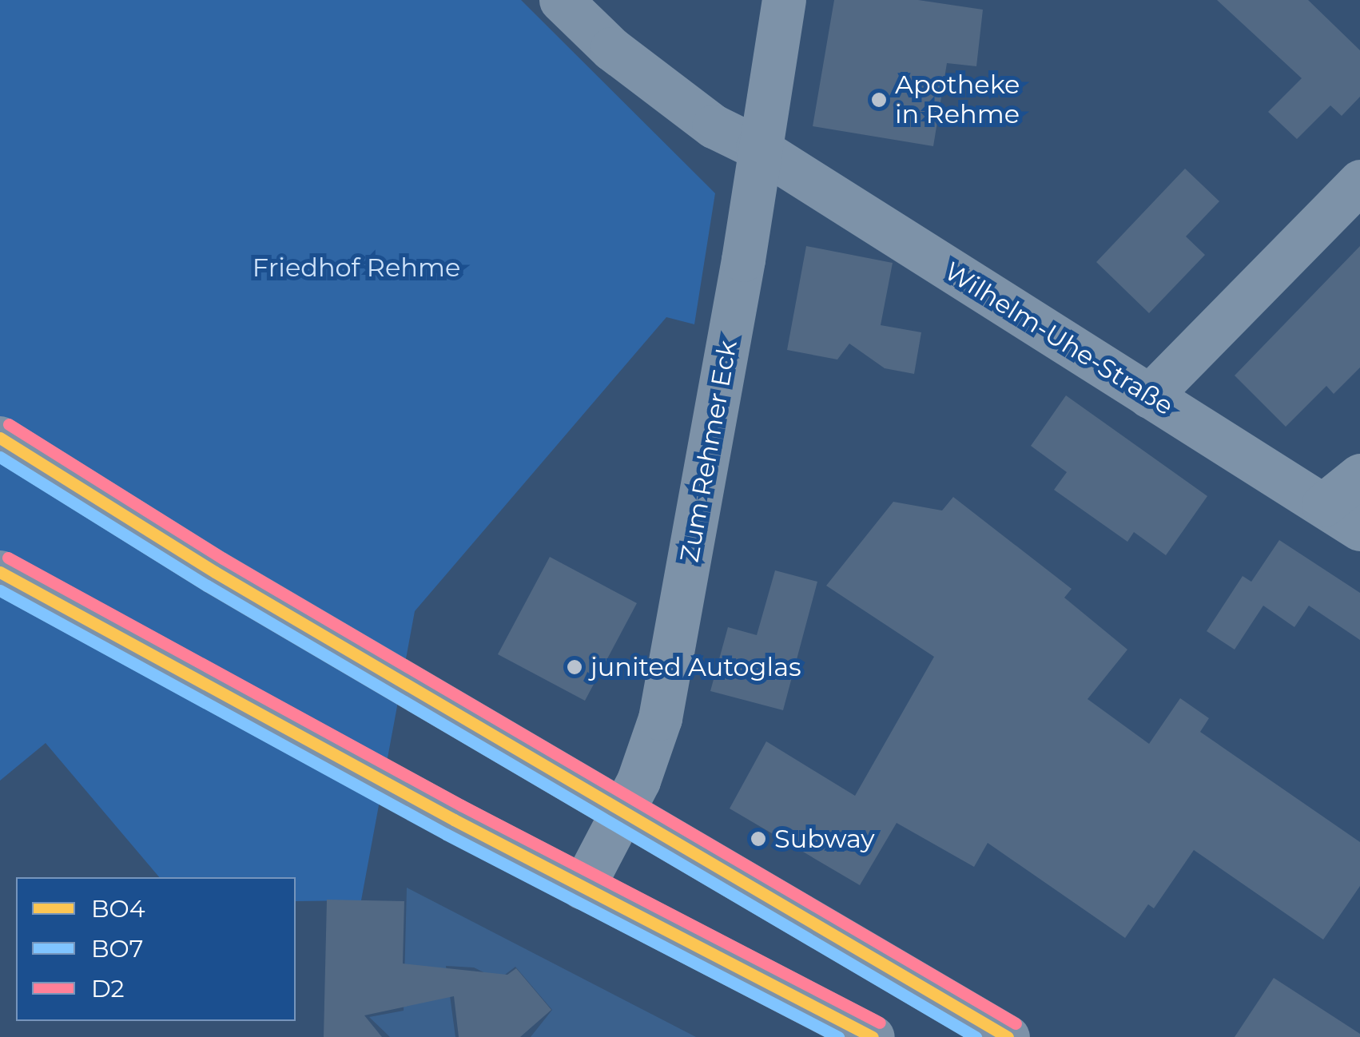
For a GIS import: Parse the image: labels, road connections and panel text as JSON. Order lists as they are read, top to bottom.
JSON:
{
  "streets": {
    "street": ["Wilhelm-Uhe-Straße", "Zum Rehmer Eck"]
  },
  "crossings": [
    ["Wilhelm-Uhe-Straße", "Zum Rehmer Eck"]
  ],
  "parks": ["Friedhof Rehme"],
  "places": ["Apotheke in Rehme", "junited Autoglas", "Subway"],
  "lines": ["transit line D2", "transit line BO4", "transit line BO7"],
  "legend": ["BO4", "BO7", "D2"]
}
